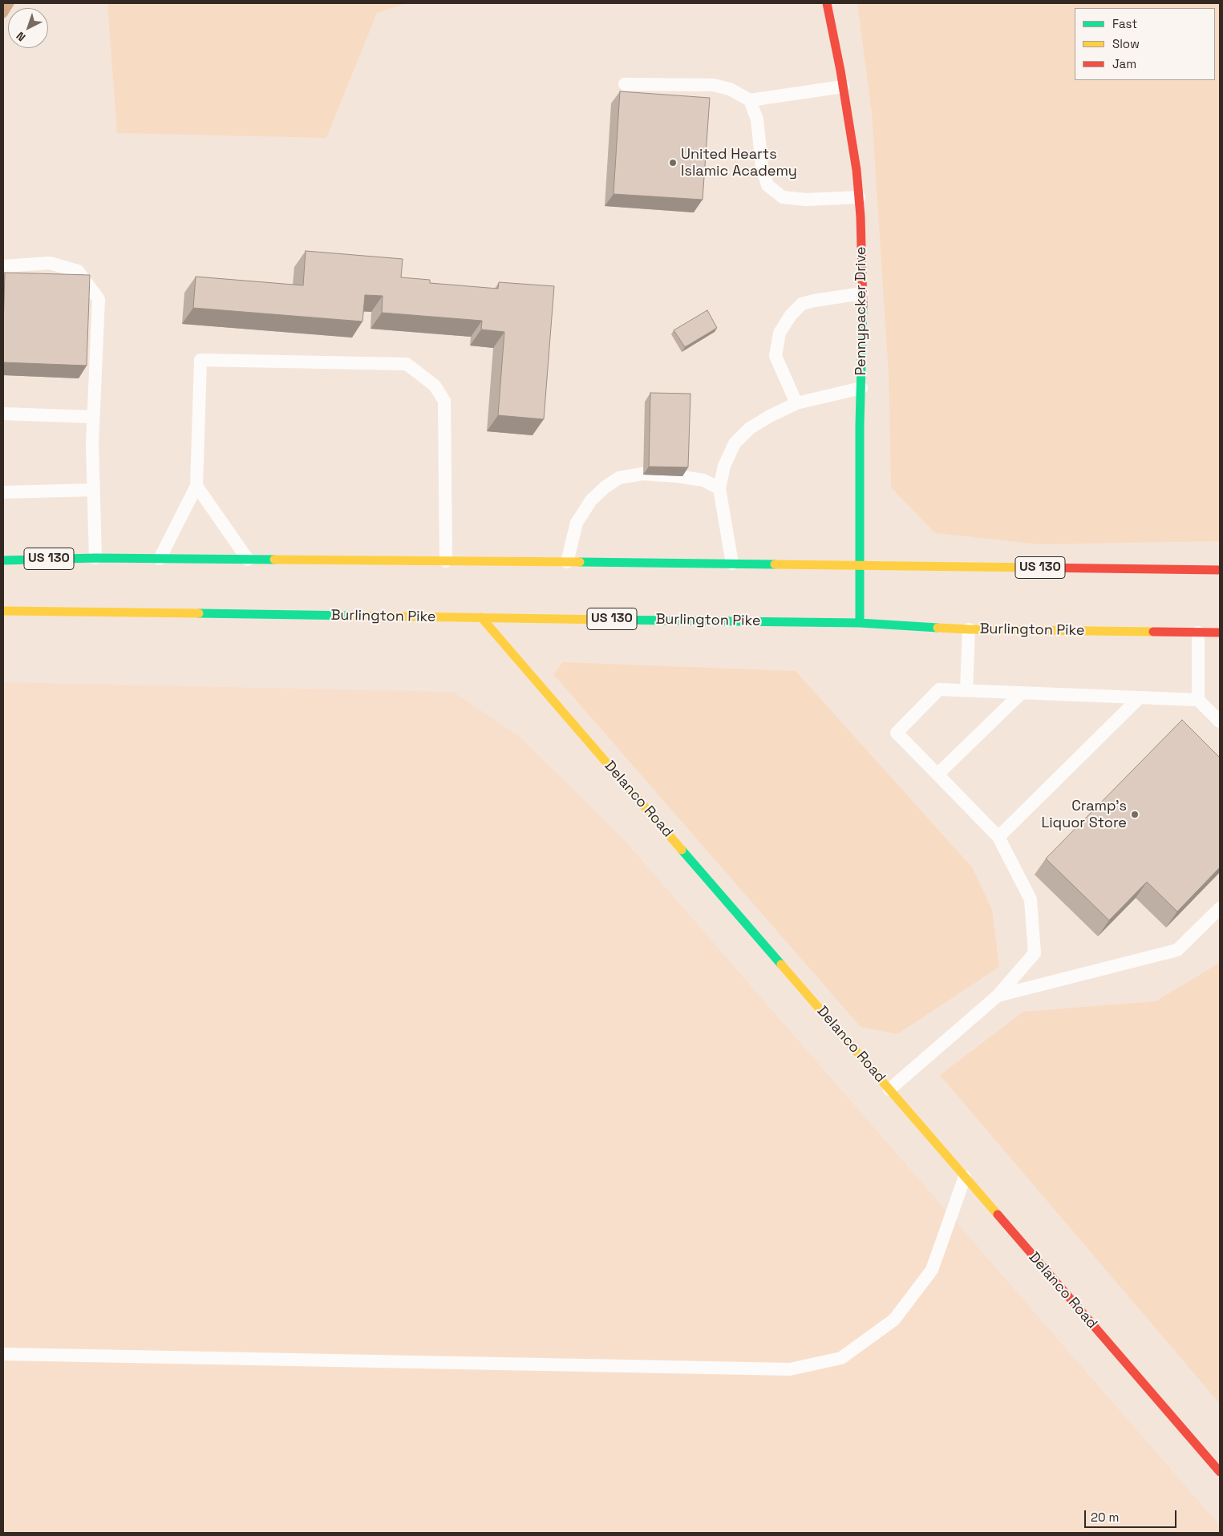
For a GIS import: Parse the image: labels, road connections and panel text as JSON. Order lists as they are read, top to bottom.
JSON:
{
  "streets": {
    "main road": [
      "Pennypacker Drive",
      "US 130",
      "Burlington Pike",
      "Delanco Road"
    ]
  },
  "crossings": [
    ["Pennypacker Drive", "US 130"],
    ["Pennypacker Drive", "Burlington Pike"],
    ["Burlington Pike", "Delanco Road"]
  ],
  "places": ["United Hearts Islamic Academy", "Cramp's Liquor Store"],
  "legend": ["Fast", "Slow", "Jam"],
  "scale_bar": "20 m",
  "north": "bottom left"
}
